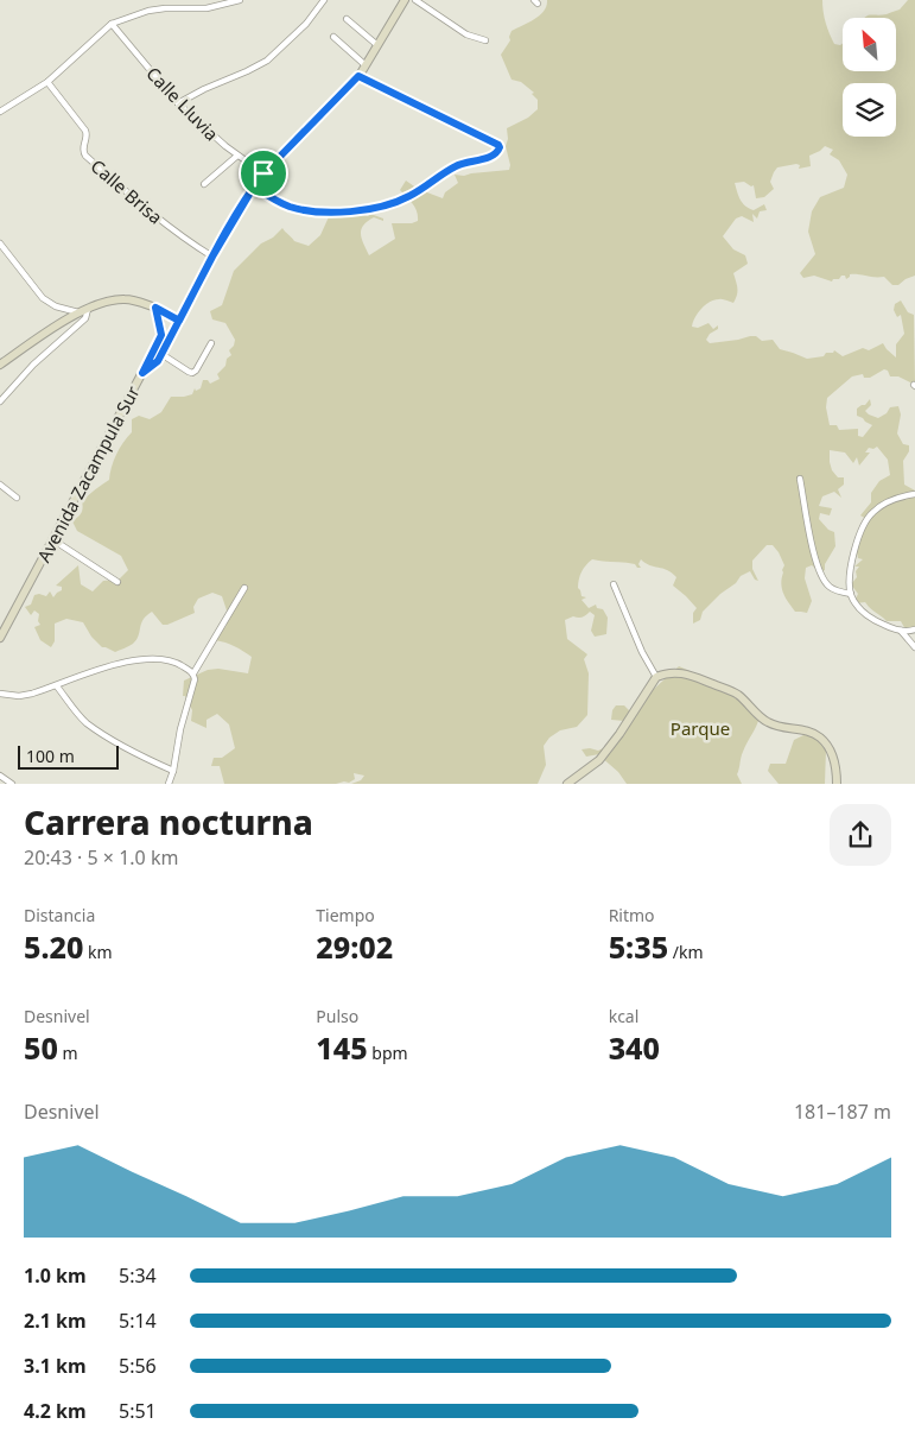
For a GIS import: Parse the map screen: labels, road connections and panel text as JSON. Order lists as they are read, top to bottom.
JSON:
{
  "streets": {
    "main road": ["Avenida Zacampula Sur"],
    "street": ["Calle Lluvia", "Calle Brisa"]
  },
  "parks": ["Parque"],
  "scale_bar": "100 m",
  "north": "top left",
  "page": {
    "scale": "100 m",
    "heading": ["Carrera nocturna", "20:43 · 5 × 1.0 km"],
    "stats": [
      ["Distancia", "5.20 km"],
      ["Tiempo", "29:02"],
      ["Ritmo", "5:35 /km"],
      ["Desnivel", "50 m"],
      ["Pulso", "145 bpm"],
      ["kcal", "340"]
    ],
    "chart": ["Desnivel", "181–187 m"],
    "list": [
      {
        "name": "1.0 km",
        "note": "5:34"
      },
      {
        "name": "2.1 km",
        "note": "5:14"
      },
      {
        "name": "3.1 km",
        "note": "5:56"
      },
      {
        "name": "4.2 km",
        "note": "5:51"
      }
    ]
  }
}
